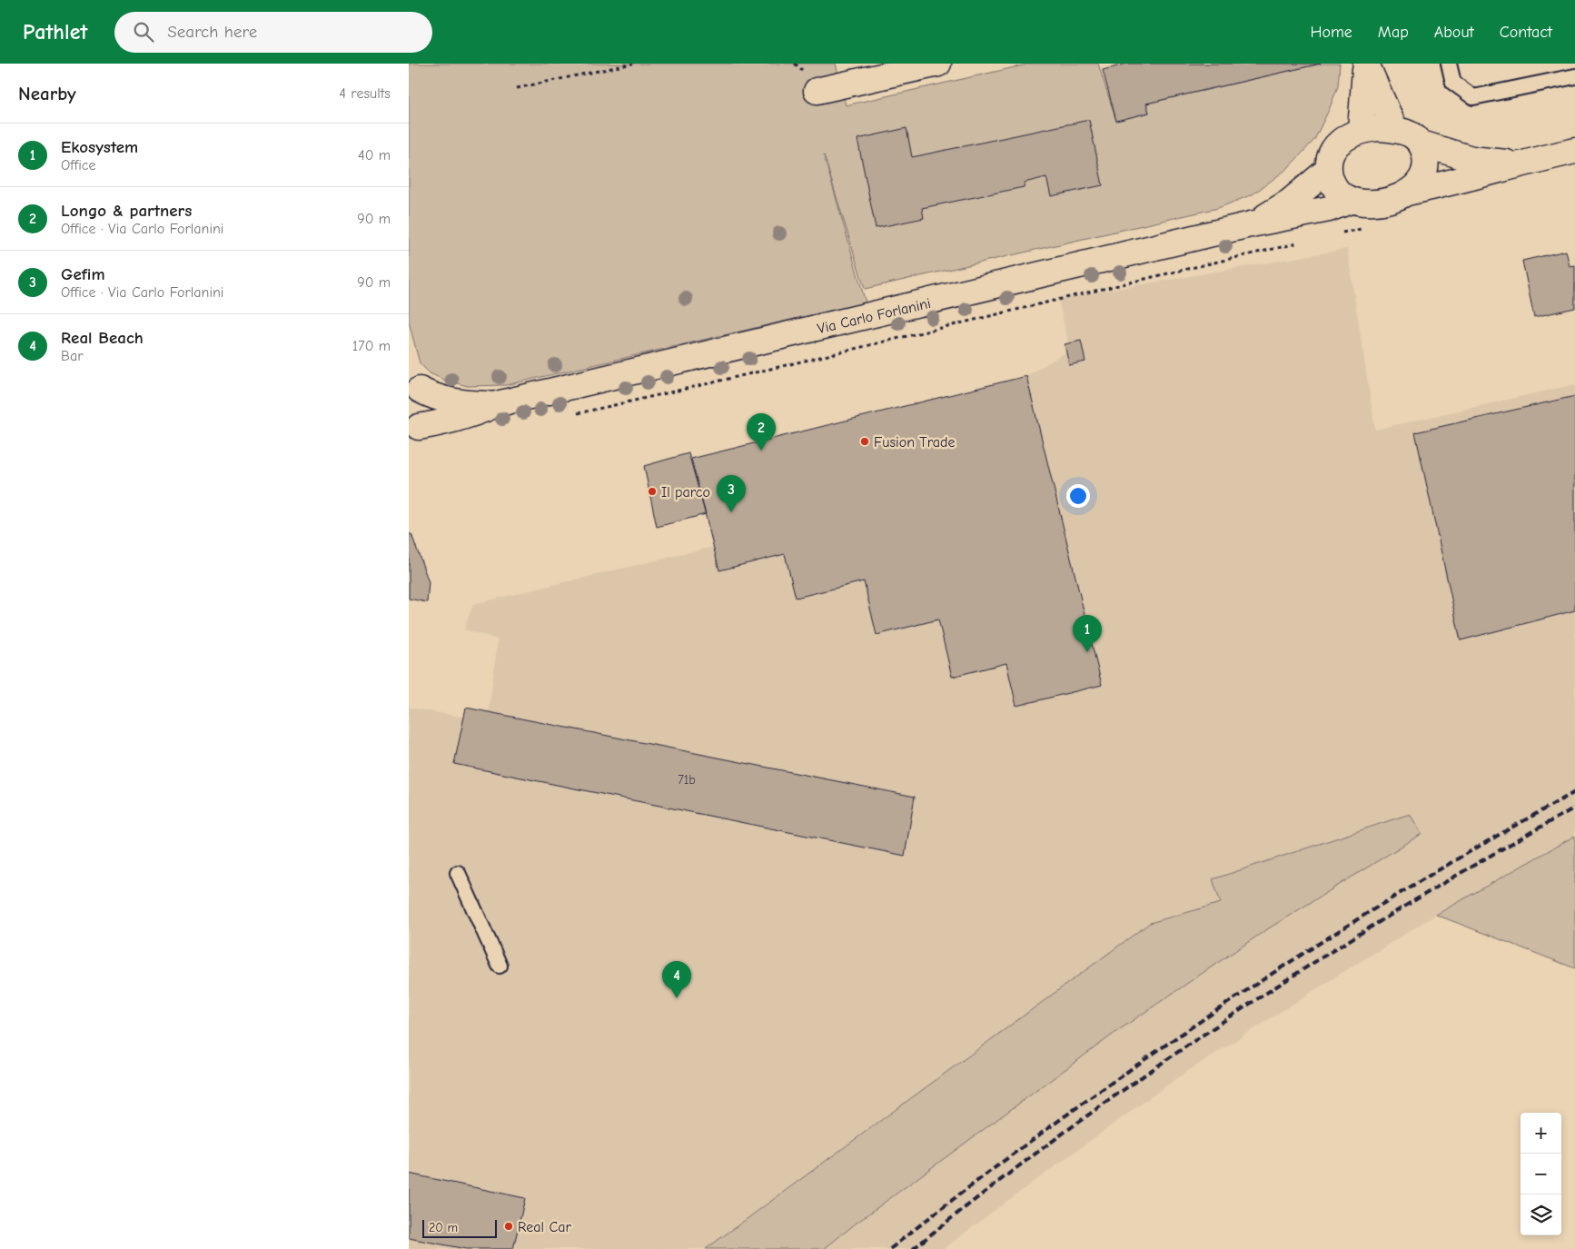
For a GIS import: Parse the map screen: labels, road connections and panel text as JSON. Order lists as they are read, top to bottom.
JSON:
{
  "streets": {
    "street": ["Via Carlo Forlanini"]
  },
  "places": ["Fusion Trade", "Il parco", "Real Car"],
  "house_numbers": ["71b"],
  "scale_bar": "20 m",
  "page": {
    "header": "Pathlet",
    "search": "Search here",
    "nav": [
      "Home",
      "Map",
      "About",
      "Contact"
    ],
    "heading": ["Nearby", "4 results"],
    "list": [
      {
        "mark": "1",
        "name": "Ekosystem",
        "note": "Office",
        "value": "40 m"
      },
      {
        "mark": "2",
        "name": "Longo & partners",
        "note": "Office · Via Carlo Forlanini",
        "value": "90 m"
      },
      {
        "mark": "3",
        "name": "Gefim",
        "note": "Office · Via Carlo Forlanini",
        "value": "90 m"
      },
      {
        "mark": "4",
        "name": "Real Beach",
        "note": "Bar",
        "value": "170 m"
      }
    ],
    "pins": [
      "2",
      "3",
      "1",
      "4"
    ],
    "map_buttons": ["+", "−"],
    "scale": "20 m"
  }
}
